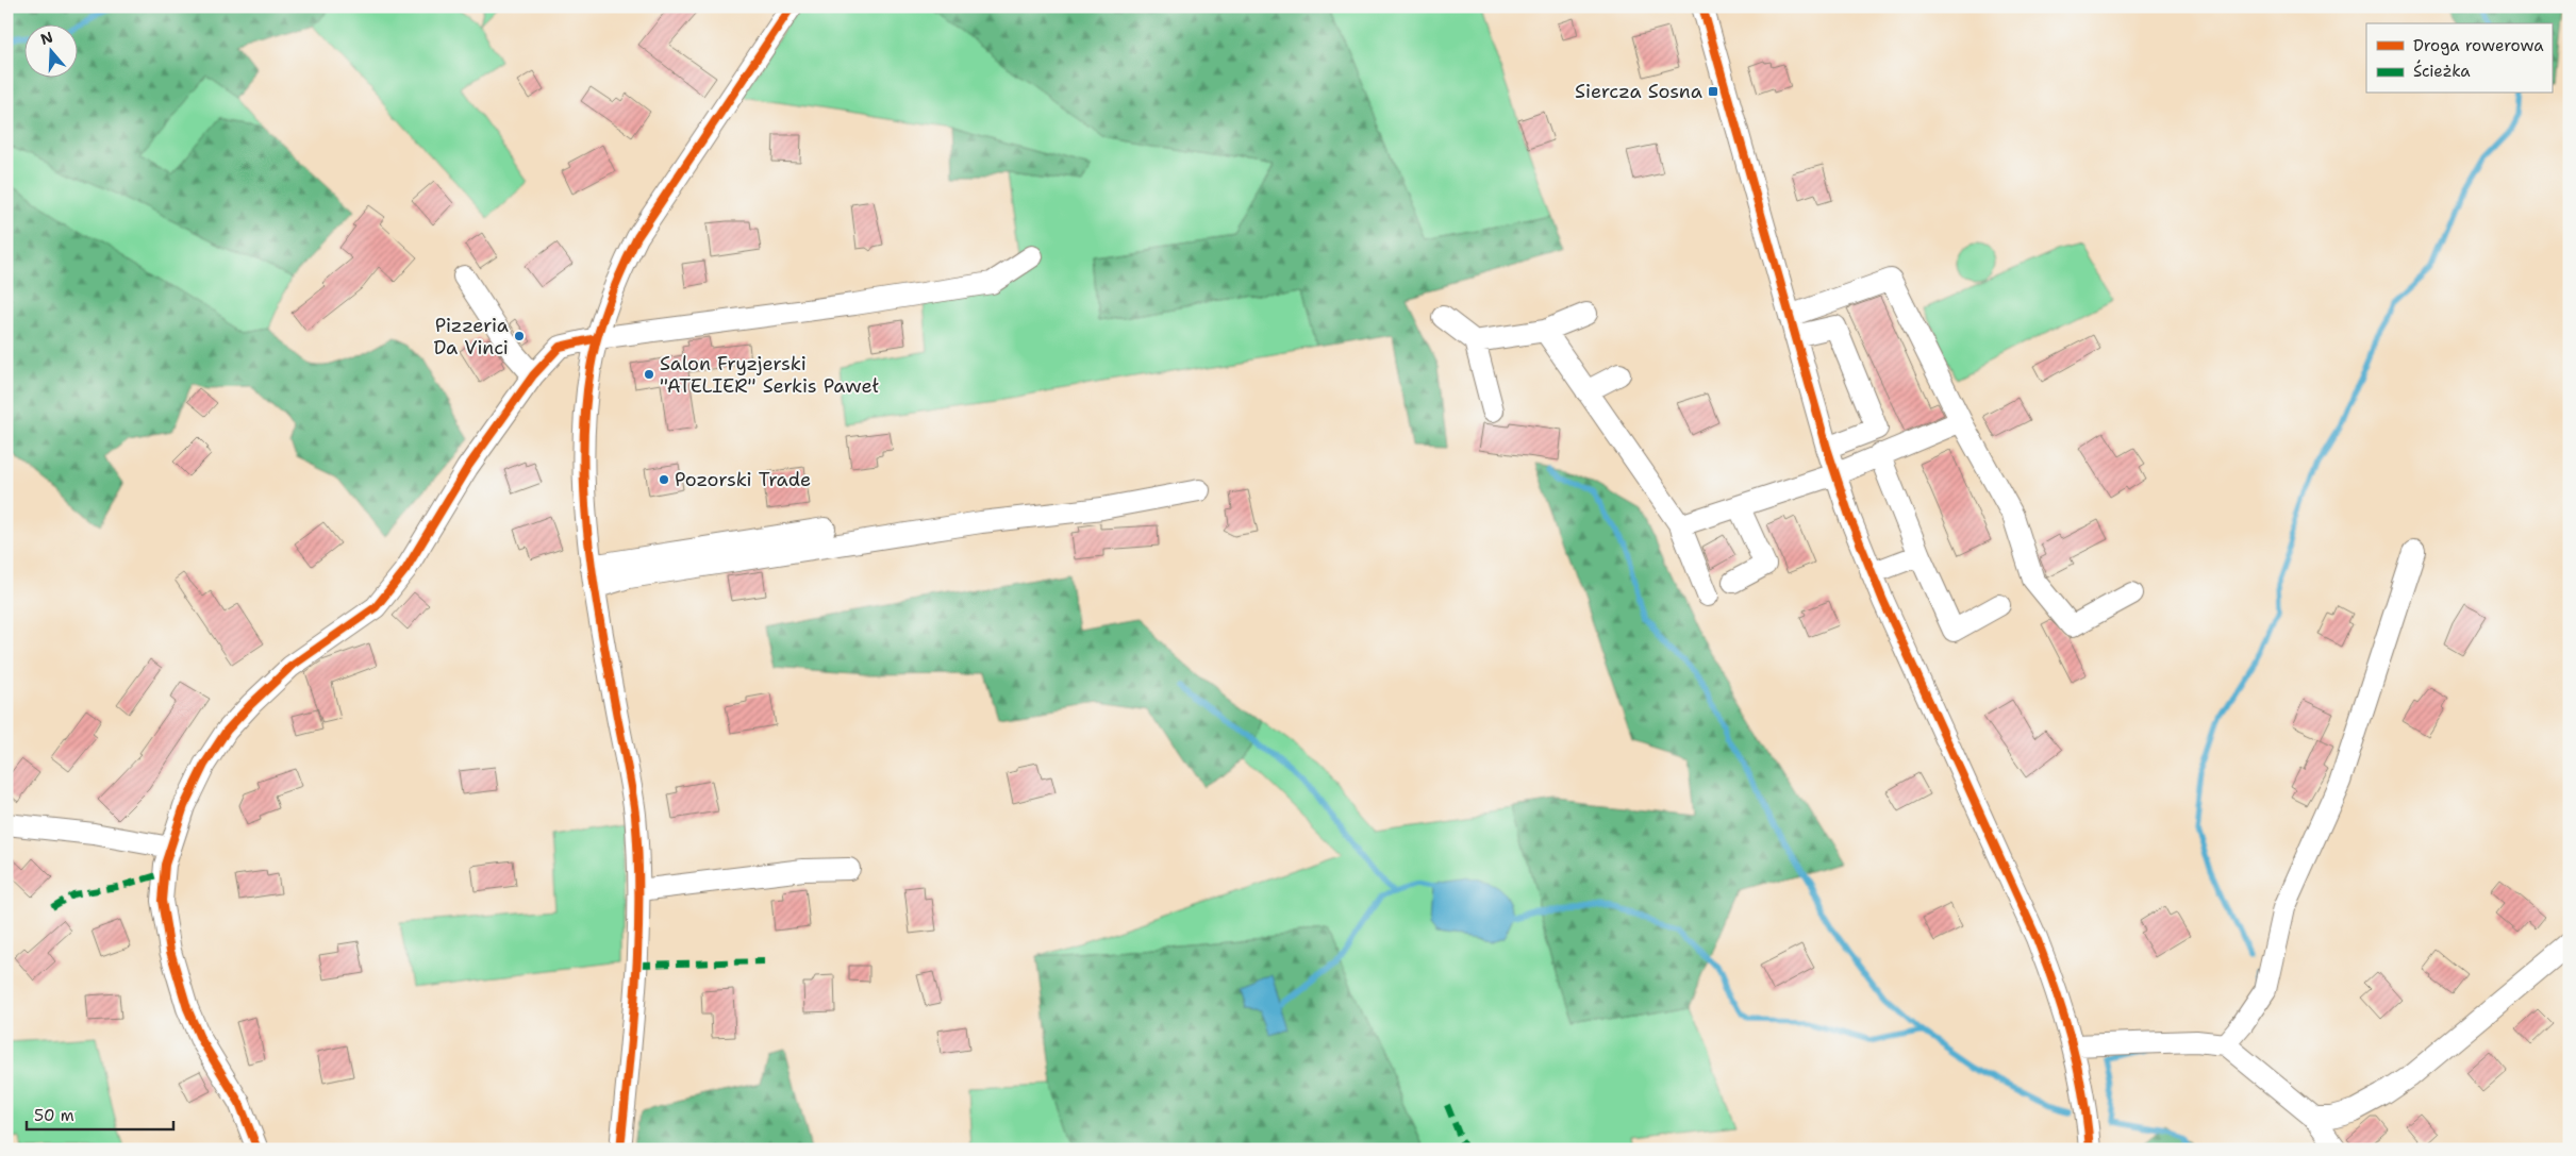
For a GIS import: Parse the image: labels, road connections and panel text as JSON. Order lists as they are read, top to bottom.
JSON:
{
  "places": {
    "transit": ["Siercza Sosna"],
    "other": ["Pizzeria Da Vinci", "Salon Fryzjerski \"ATELIER\" Serkis Paweł", "Pozorski Trade"]
  },
  "legend": ["Droga rowerowa", "Ścieżka"],
  "scale_bar": "50 m",
  "north": "top"
}
